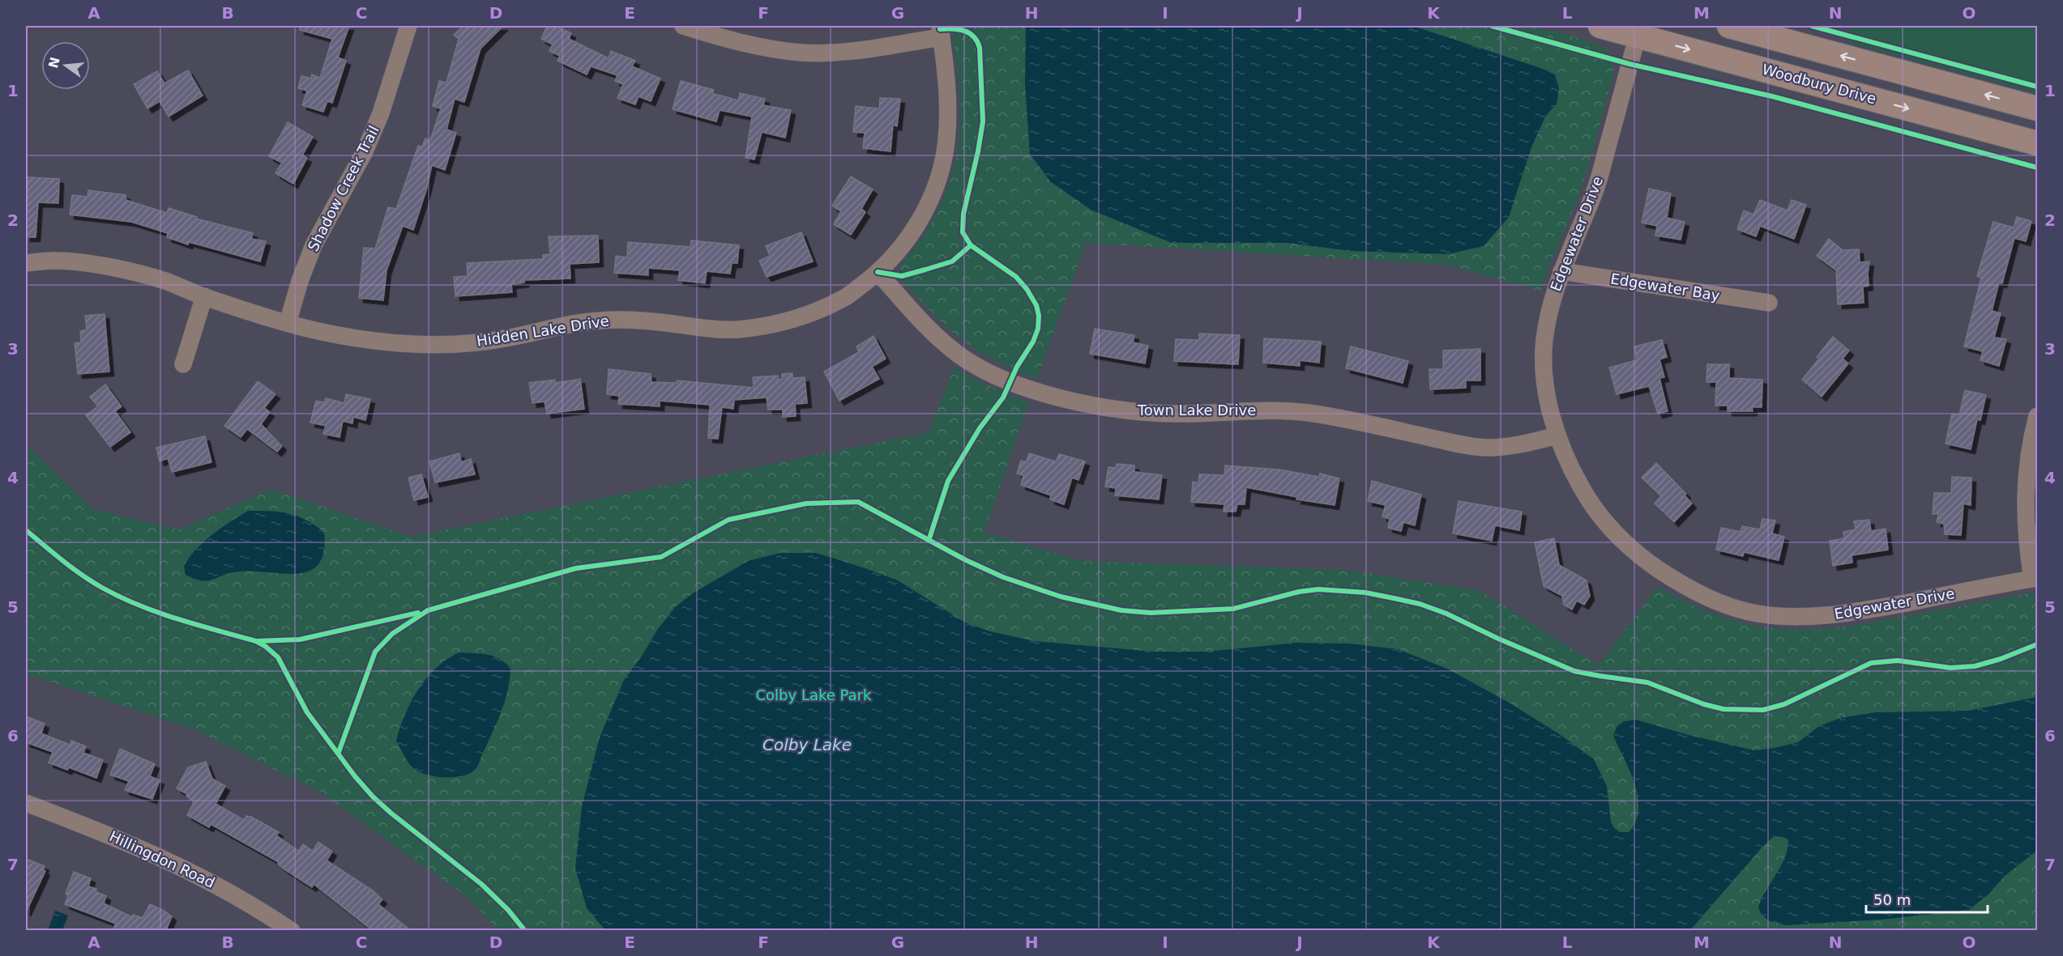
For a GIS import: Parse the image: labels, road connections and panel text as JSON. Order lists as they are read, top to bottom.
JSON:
{
  "streets": {
    "main road": ["Woodbury Drive"],
    "street": [
      "Shadow Creek Trail",
      "Edgewater Drive",
      "Edgewater Bay",
      "Hidden Lake Drive",
      "Town Lake Drive",
      "Hillingdon Road"
    ]
  },
  "crossings": [
    ["Woodbury Drive", "Edgewater Drive"],
    ["Shadow Creek Trail", "Hidden Lake Drive"],
    ["Edgewater Drive", "Edgewater Bay"],
    ["Edgewater Drive", "Town Lake Drive"],
    ["Hidden Lake Drive", "Town Lake Drive"]
  ],
  "water": ["Colby Lake"],
  "parks": ["Colby Lake Park"],
  "scale_bar": "50 m",
  "north": "left",
  "grid": {
    "columns": [
      "A",
      "B",
      "C",
      "D",
      "E",
      "F",
      "G",
      "H",
      "I",
      "J",
      "K",
      "L",
      "M",
      "N",
      "O"
    ],
    "rows": [
      "1",
      "2",
      "3",
      "4",
      "5",
      "6",
      "7"
    ]
  }
}
